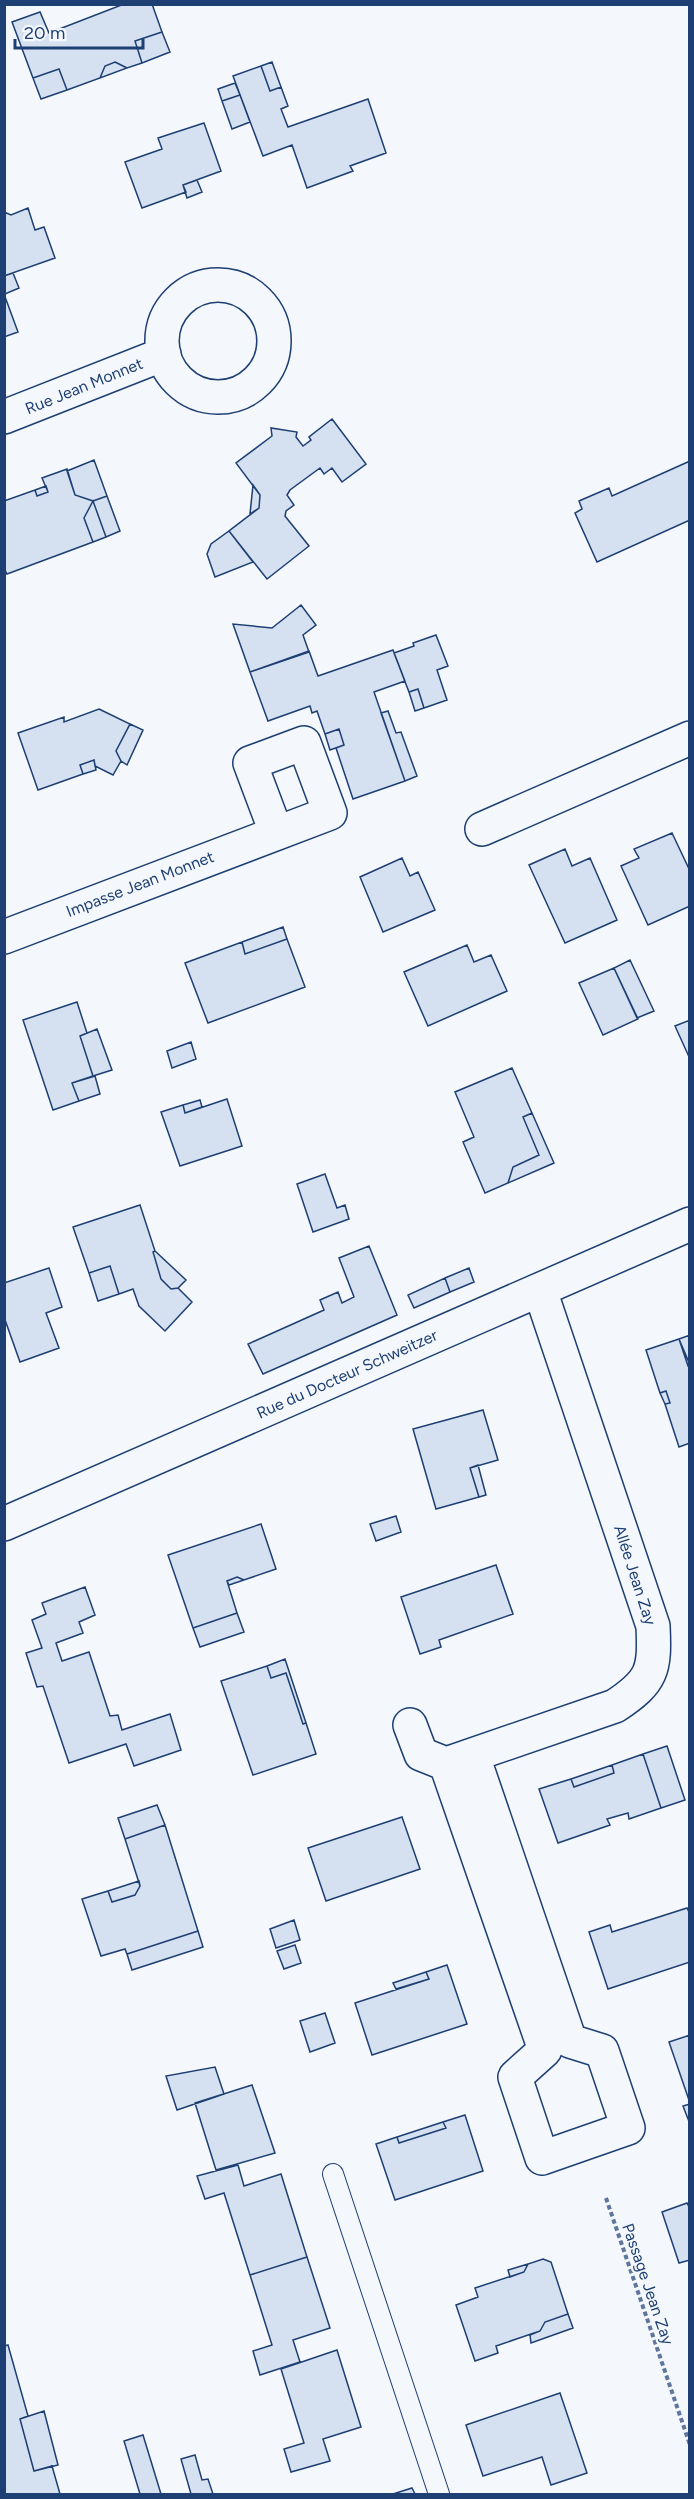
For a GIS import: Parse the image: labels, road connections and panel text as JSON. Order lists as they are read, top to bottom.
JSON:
{
  "streets": {
    "street": [
      "Rue Jean Monnet",
      "Impasse Jean Monnet",
      "Rue du Docteur Schweitzer",
      "Allée Jean Zay"
    ],
    "path": ["Passage Jean Zay"]
  },
  "crossings": [
    ["Rue du Docteur Schweitzer", "Allée Jean Zay"]
  ],
  "scale_bar": "20 m"
}
